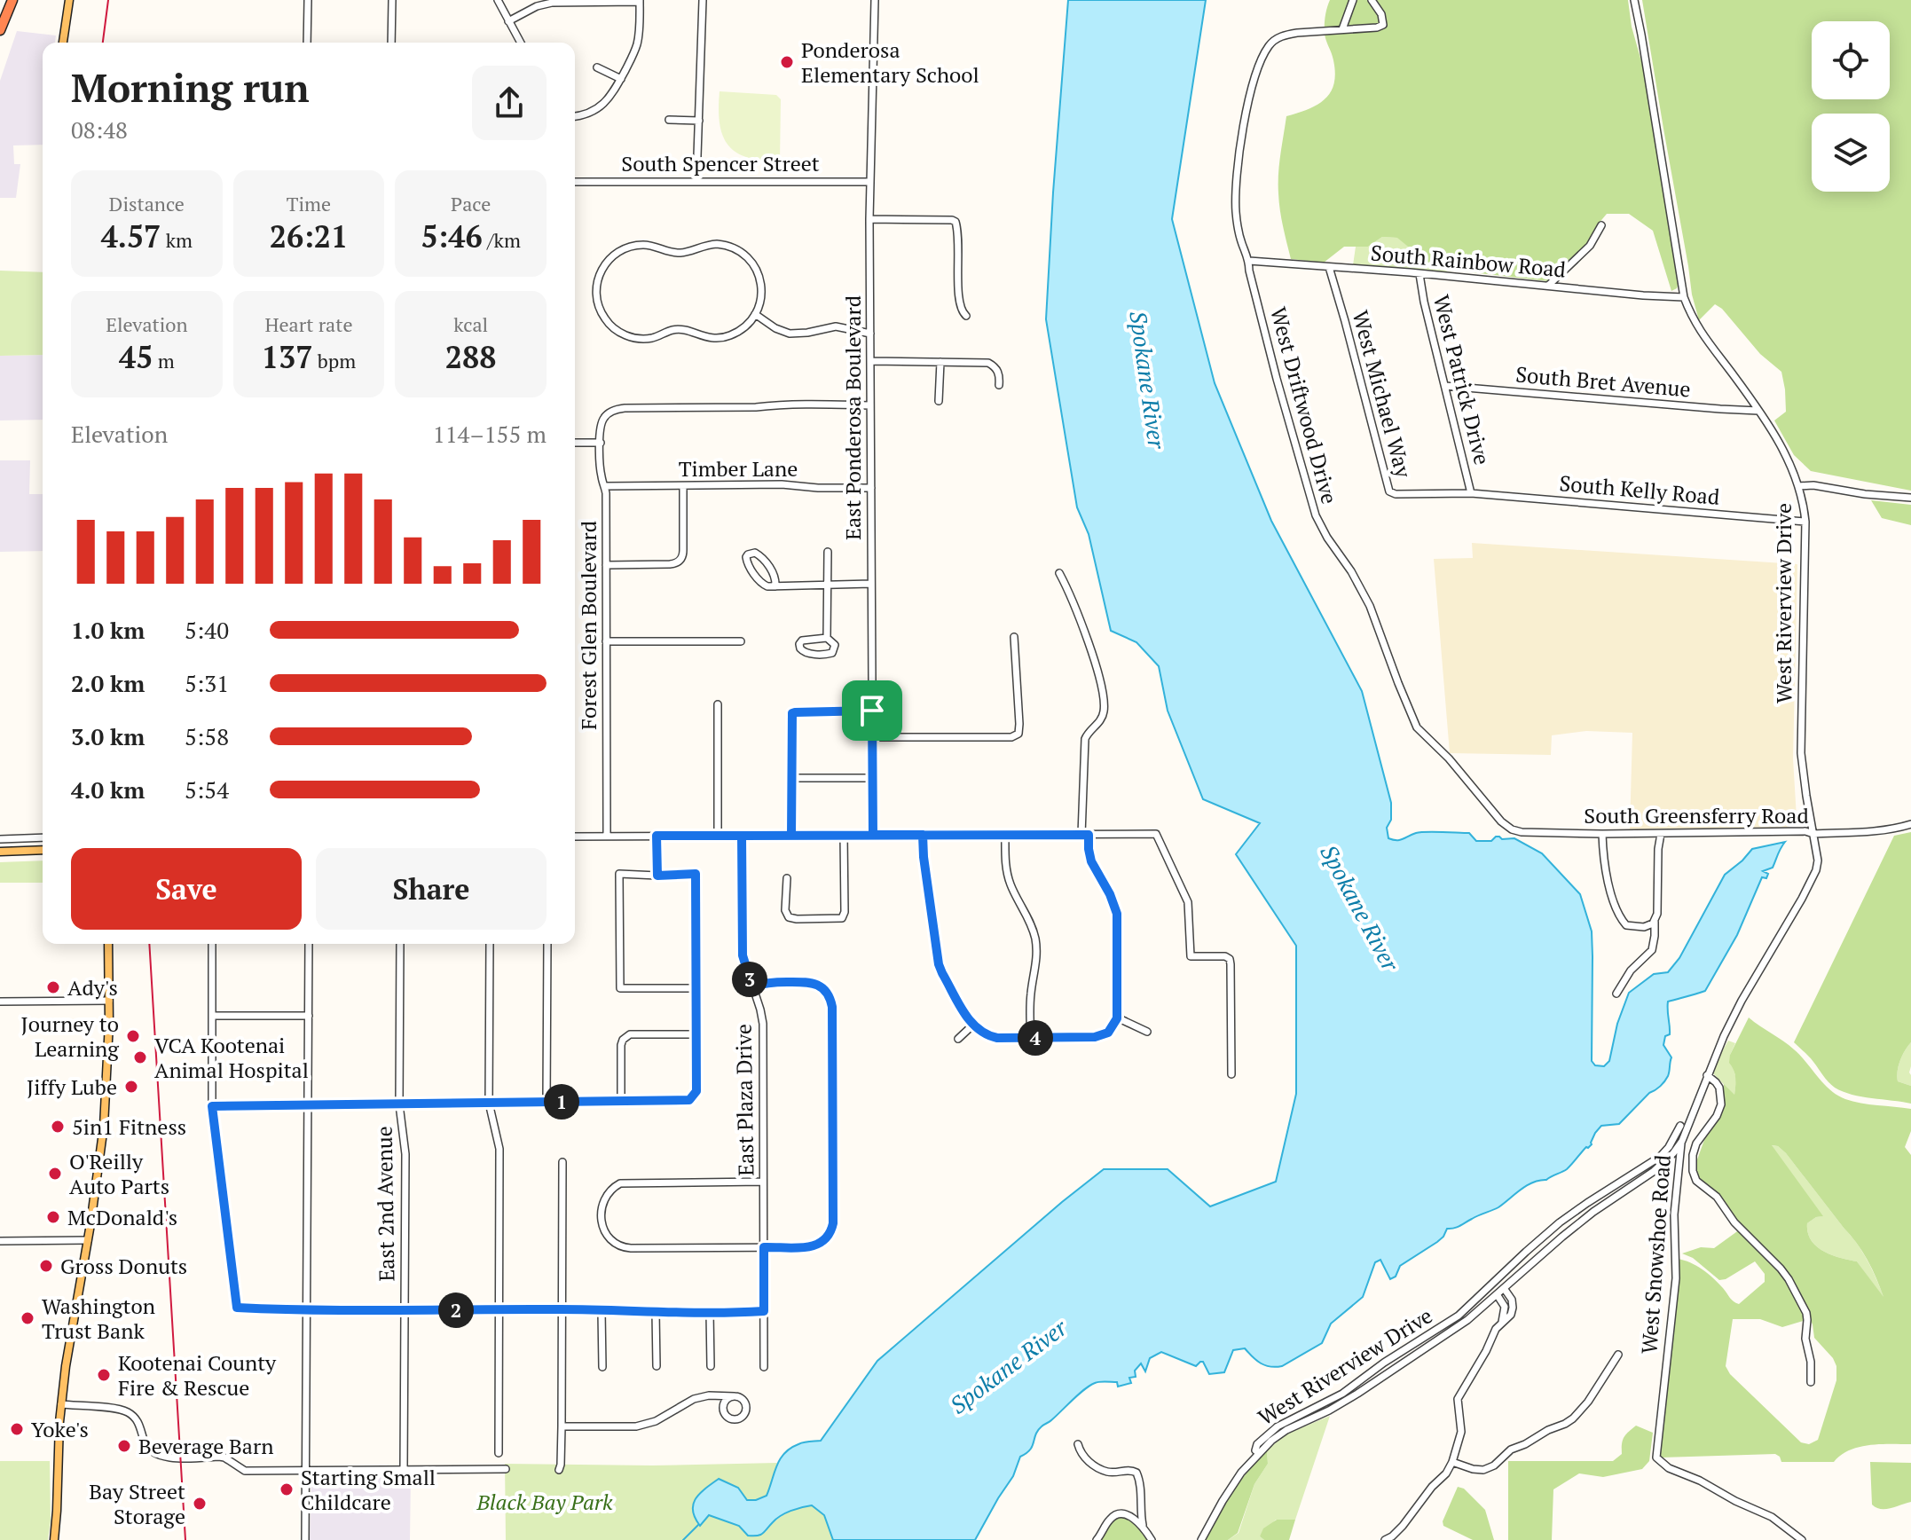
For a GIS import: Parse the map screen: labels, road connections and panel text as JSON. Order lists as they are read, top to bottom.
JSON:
{
  "streets": {
    "street": [
      "South Spencer Street",
      "South Rainbow Road",
      "West Patrick Drive",
      "South Bret Avenue",
      "West Michael Way",
      "West Driftwood Drive",
      "East Ponderosa Boulevard",
      "Timber Lane",
      "South Kelly Road",
      "West Riverview Drive",
      "Forest Glen Boulevard",
      "South Greensferry Road",
      "East Plaza Drive",
      "East 2nd Avenue",
      "West Snowshoe Road"
    ]
  },
  "crossings": [
    ["South Spencer Street", "East Ponderosa Boulevard"],
    ["South Rainbow Road", "West Patrick Drive"],
    ["South Rainbow Road", "West Michael Way"],
    ["South Rainbow Road", "West Driftwood Drive"],
    ["South Rainbow Road", "West Riverview Drive"],
    ["West Patrick Drive", "South Bret Avenue"],
    ["West Patrick Drive", "West Michael Way"],
    ["West Patrick Drive", "South Kelly Road"],
    ["South Bret Avenue", "West Riverview Drive"],
    ["West Michael Way", "South Kelly Road"],
    ["West Driftwood Drive", "South Greensferry Road"],
    ["East Ponderosa Boulevard", "Timber Lane"],
    ["East Ponderosa Boulevard", "Forest Glen Boulevard"],
    ["Timber Lane", "Forest Glen Boulevard"],
    ["South Kelly Road", "West Riverview Drive"],
    ["West Riverview Drive", "South Greensferry Road"],
    ["West Riverview Drive", "West Snowshoe Road"]
  ],
  "water": ["Spokane River"],
  "parks": ["Black Bay Park"],
  "places": [
    "Ponderosa Elementary School",
    "Ady's",
    "Journey to Learning",
    "VCA Kootenai Animal Hospital",
    "Jiffy Lube",
    "5in1 Fitness",
    "O'Reilly Auto Parts",
    "McDonald's",
    "Gross Donuts",
    "Washington Trust Bank",
    "Kootenai County Fire & Rescue",
    "Yoke's",
    "Beverage Barn",
    "Starting Small Childcare",
    "Bay Street Storage"
  ],
  "page": {
    "heading": ["Morning run", "08:48"],
    "stats": [
      ["Distance", "4.57 km"],
      ["Time", "26:21"],
      ["Pace", "5:46 /km"],
      ["Elevation", "45 m"],
      ["Heart rate", "137 bpm"],
      ["kcal", "288"]
    ],
    "chart": ["Elevation", "114–155 m"],
    "list": [
      {
        "name": "1.0 km",
        "note": "5:40"
      },
      {
        "name": "2.0 km",
        "note": "5:31"
      },
      {
        "name": "3.0 km",
        "note": "5:58"
      },
      {
        "name": "4.0 km",
        "note": "5:54"
      }
    ],
    "buttons": ["Save", "Share"],
    "pins": [
      "3",
      "4",
      "1",
      "2"
    ]
  }
}
